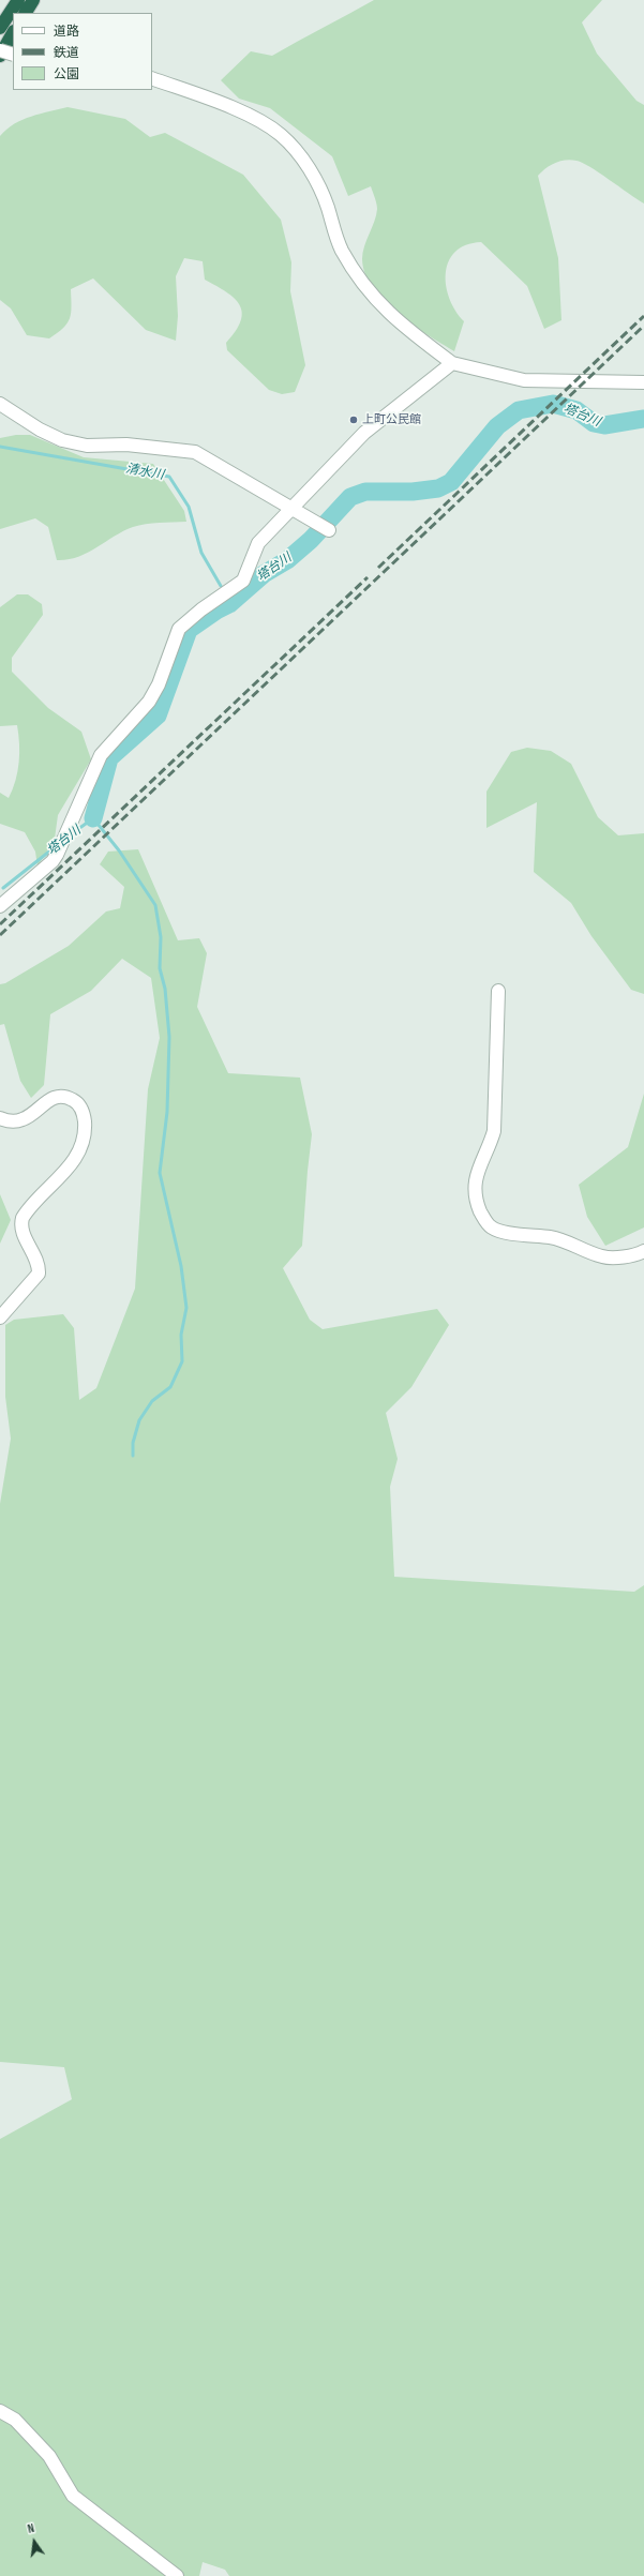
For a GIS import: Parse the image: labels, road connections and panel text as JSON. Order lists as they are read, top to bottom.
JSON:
{
  "water": ["塔台川", "清水川"],
  "places": ["上町公民館"],
  "legend": ["道路", "鉄道", "公園"],
  "north": "top"
}
